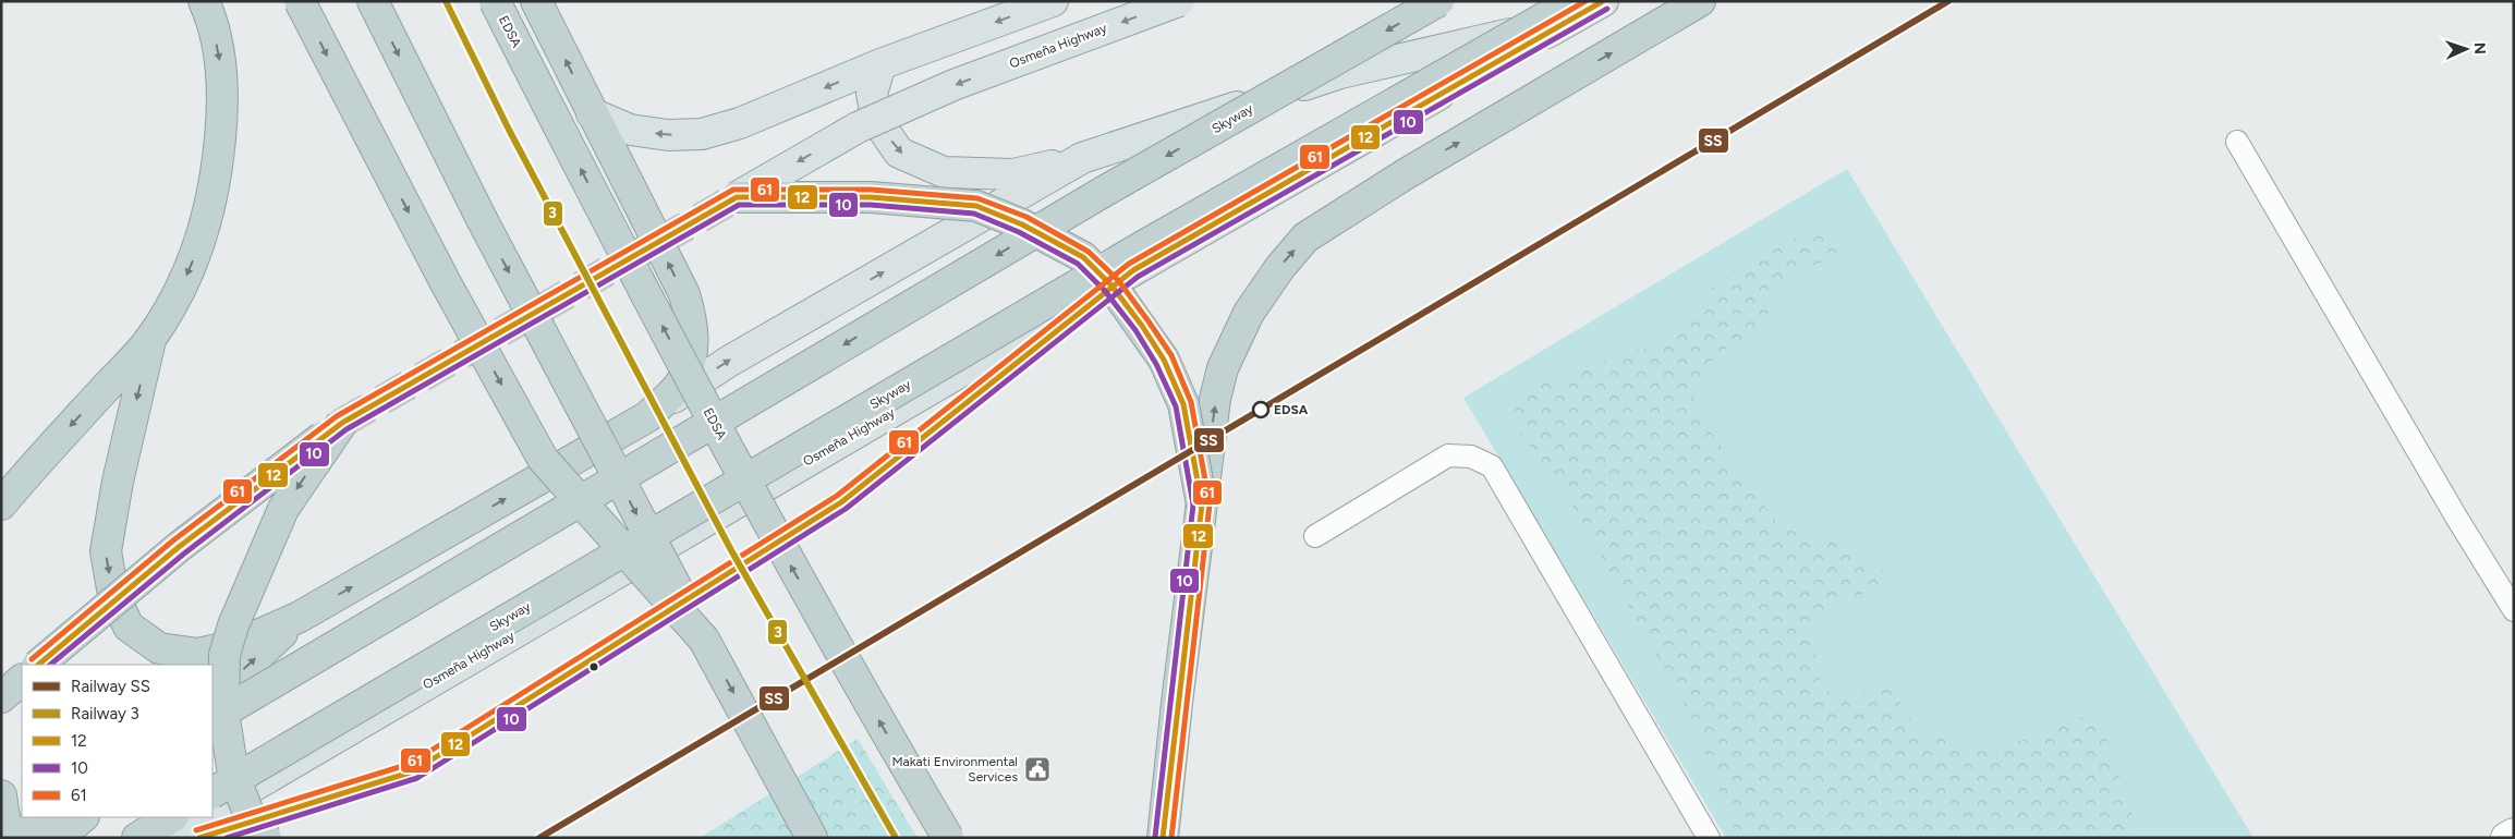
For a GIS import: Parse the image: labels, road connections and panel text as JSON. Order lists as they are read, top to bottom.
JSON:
{
  "streets": {
    "highway": ["EDSA", "Skyway"],
    "main road": ["Osmeña Highway"]
  },
  "crossings": [
    ["Osmeña Highway", "Skyway"]
  ],
  "places": {
    "other": ["EDSA"],
    "public building": ["Makati Environmental Services"]
  },
  "lines": [
    "rail line SS",
    "rail line 3",
    "transit line 12",
    "transit line 61",
    "transit line 10"
  ],
  "legend": [
    "Railway SS",
    "Railway 3",
    "12",
    "10",
    "61"
  ],
  "north": "right"
}
